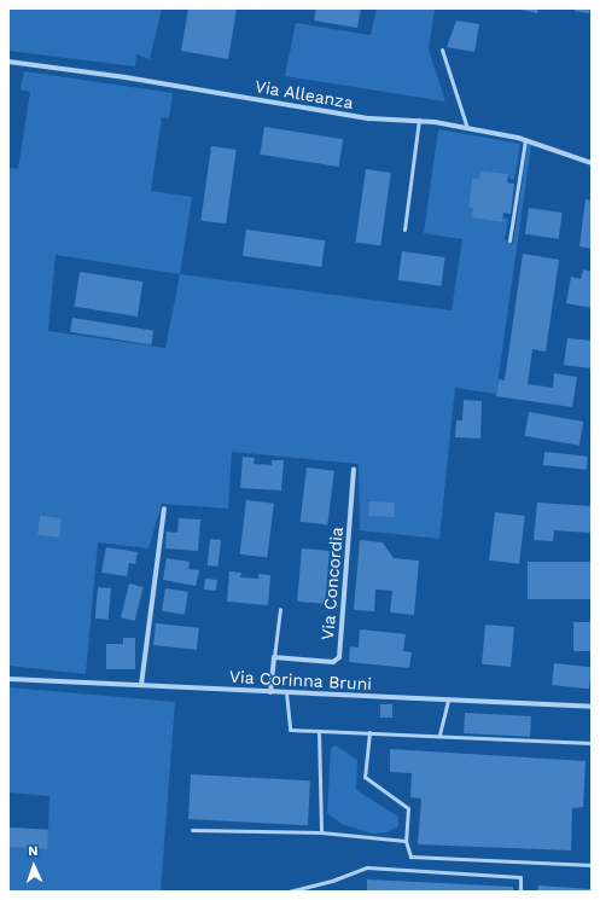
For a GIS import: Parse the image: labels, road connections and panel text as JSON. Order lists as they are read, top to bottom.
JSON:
{
  "streets": {
    "street": ["Via Alleanza", "Via Concordia", "Via Corinna Bruni"]
  },
  "north": "top"
}
